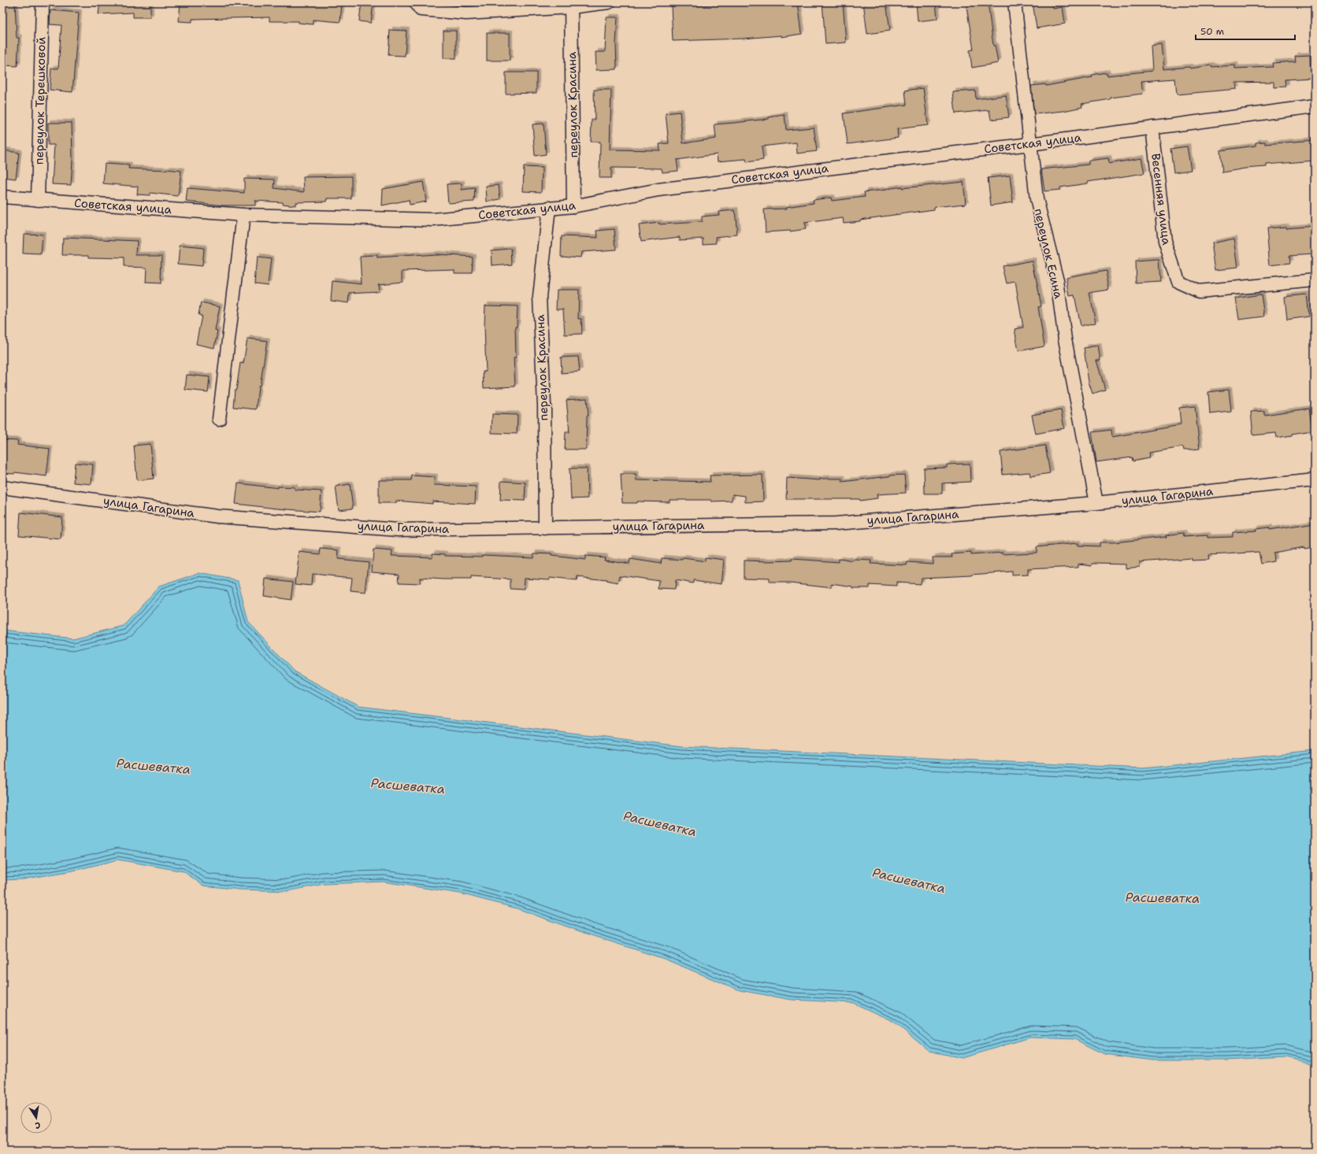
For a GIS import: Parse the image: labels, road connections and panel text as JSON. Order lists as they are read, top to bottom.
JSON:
{
  "streets": {
    "street": [
      "переулок Терешковой",
      "переулок Красина",
      "Советская улица",
      "Весенняя улица",
      "переулок Есина",
      "улица Гагарина"
    ]
  },
  "crossings": [
    ["переулок Терешковой", "Советская улица"],
    ["переулок Красина", "Советская улица"],
    ["переулок Красина", "улица Гагарина"],
    ["Советская улица", "Весенняя улица"],
    ["Советская улица", "переулок Есина"],
    ["переулок Есина", "улица Гагарина"]
  ],
  "water": ["Расшеватка"],
  "scale_bar": "50 m",
  "north": "bottom"
}
